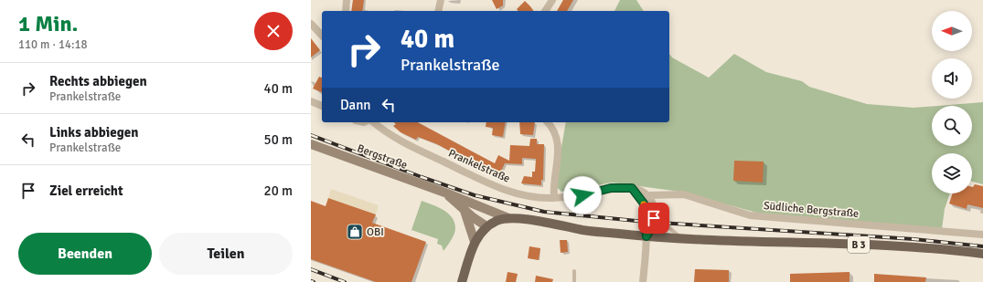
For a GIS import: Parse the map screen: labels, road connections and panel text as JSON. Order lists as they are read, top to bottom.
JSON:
{
  "streets": {
    "main road": ["Bergstraße", "B 3"],
    "street": ["Prankelstraße", "Südliche Bergstraße"]
  },
  "crossings": [
    ["Bergstraße", "B 3"],
    ["Prankelstraße", "Südliche Bergstraße"]
  ],
  "places": {
    "shop": ["OBI"]
  },
  "north": "left",
  "page": {
    "heading": ["1 Min.", "110 m · 14:18"],
    "turn": ["40 m", "Prankelstraße"],
    "list": [
      {
        "name": "Rechts abbiegen",
        "note": "Prankelstraße",
        "value": "40 m"
      },
      {
        "name": "Links abbiegen",
        "note": "Prankelstraße",
        "value": "50 m"
      },
      {
        "name": "Ziel erreicht",
        "value": "20 m"
      }
    ],
    "then": "Dann",
    "buttons": ["Beenden", "Teilen"]
  }
}
